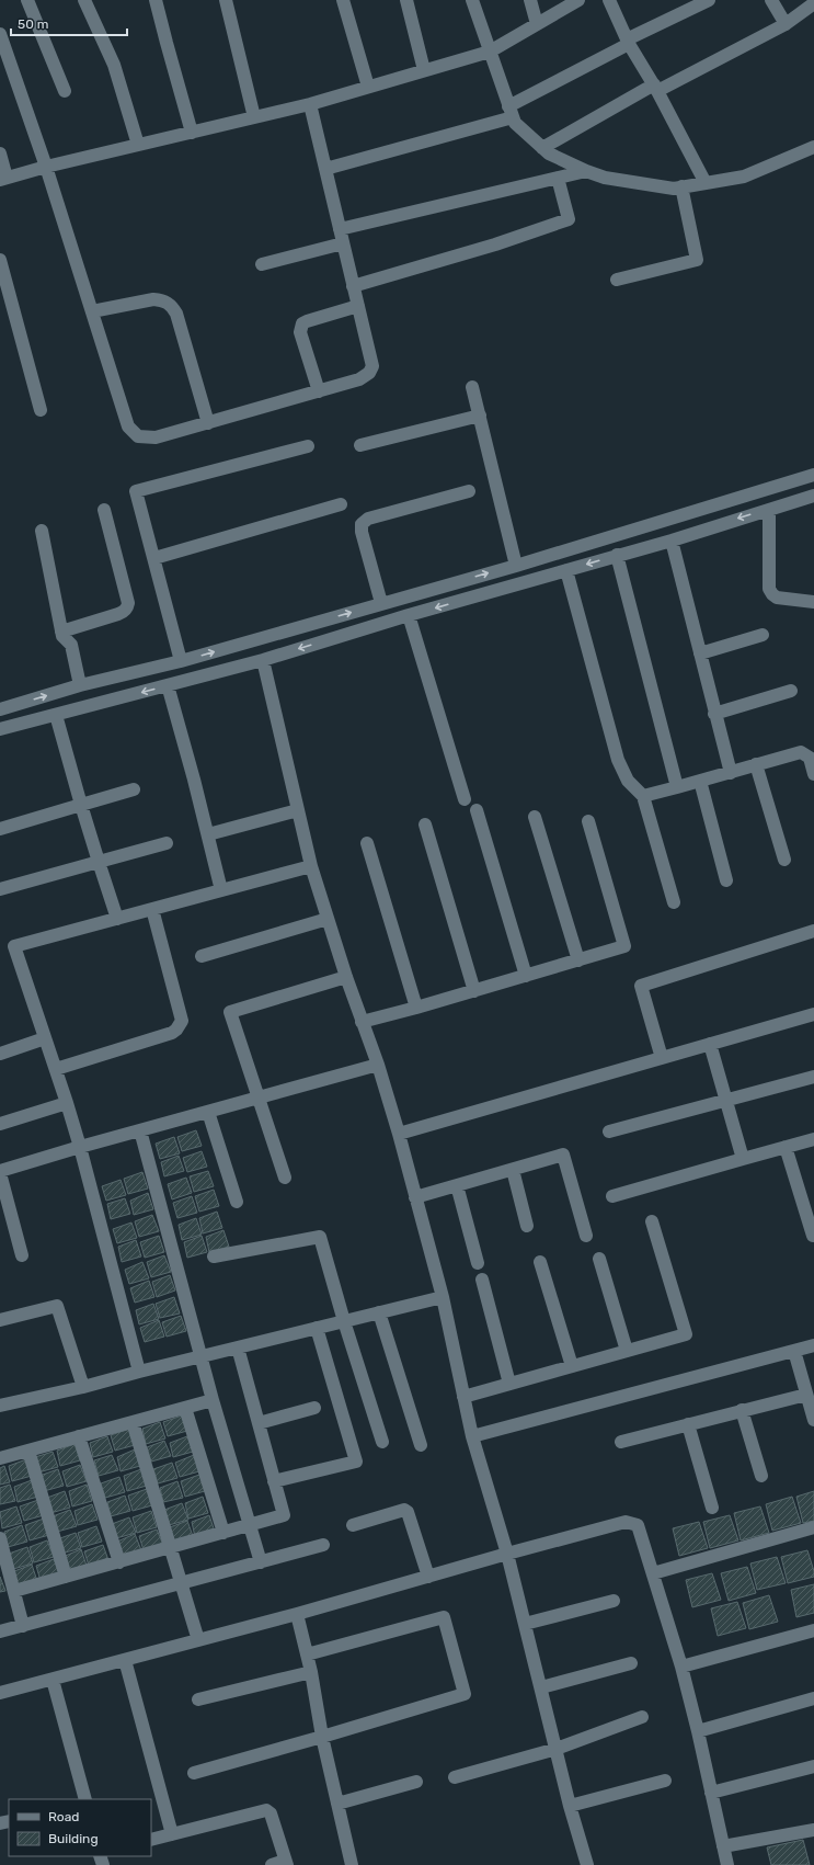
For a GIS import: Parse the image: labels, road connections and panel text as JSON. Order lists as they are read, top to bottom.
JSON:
{
  "legend": ["Road", "Building"],
  "scale_bar": "50 m"
}
